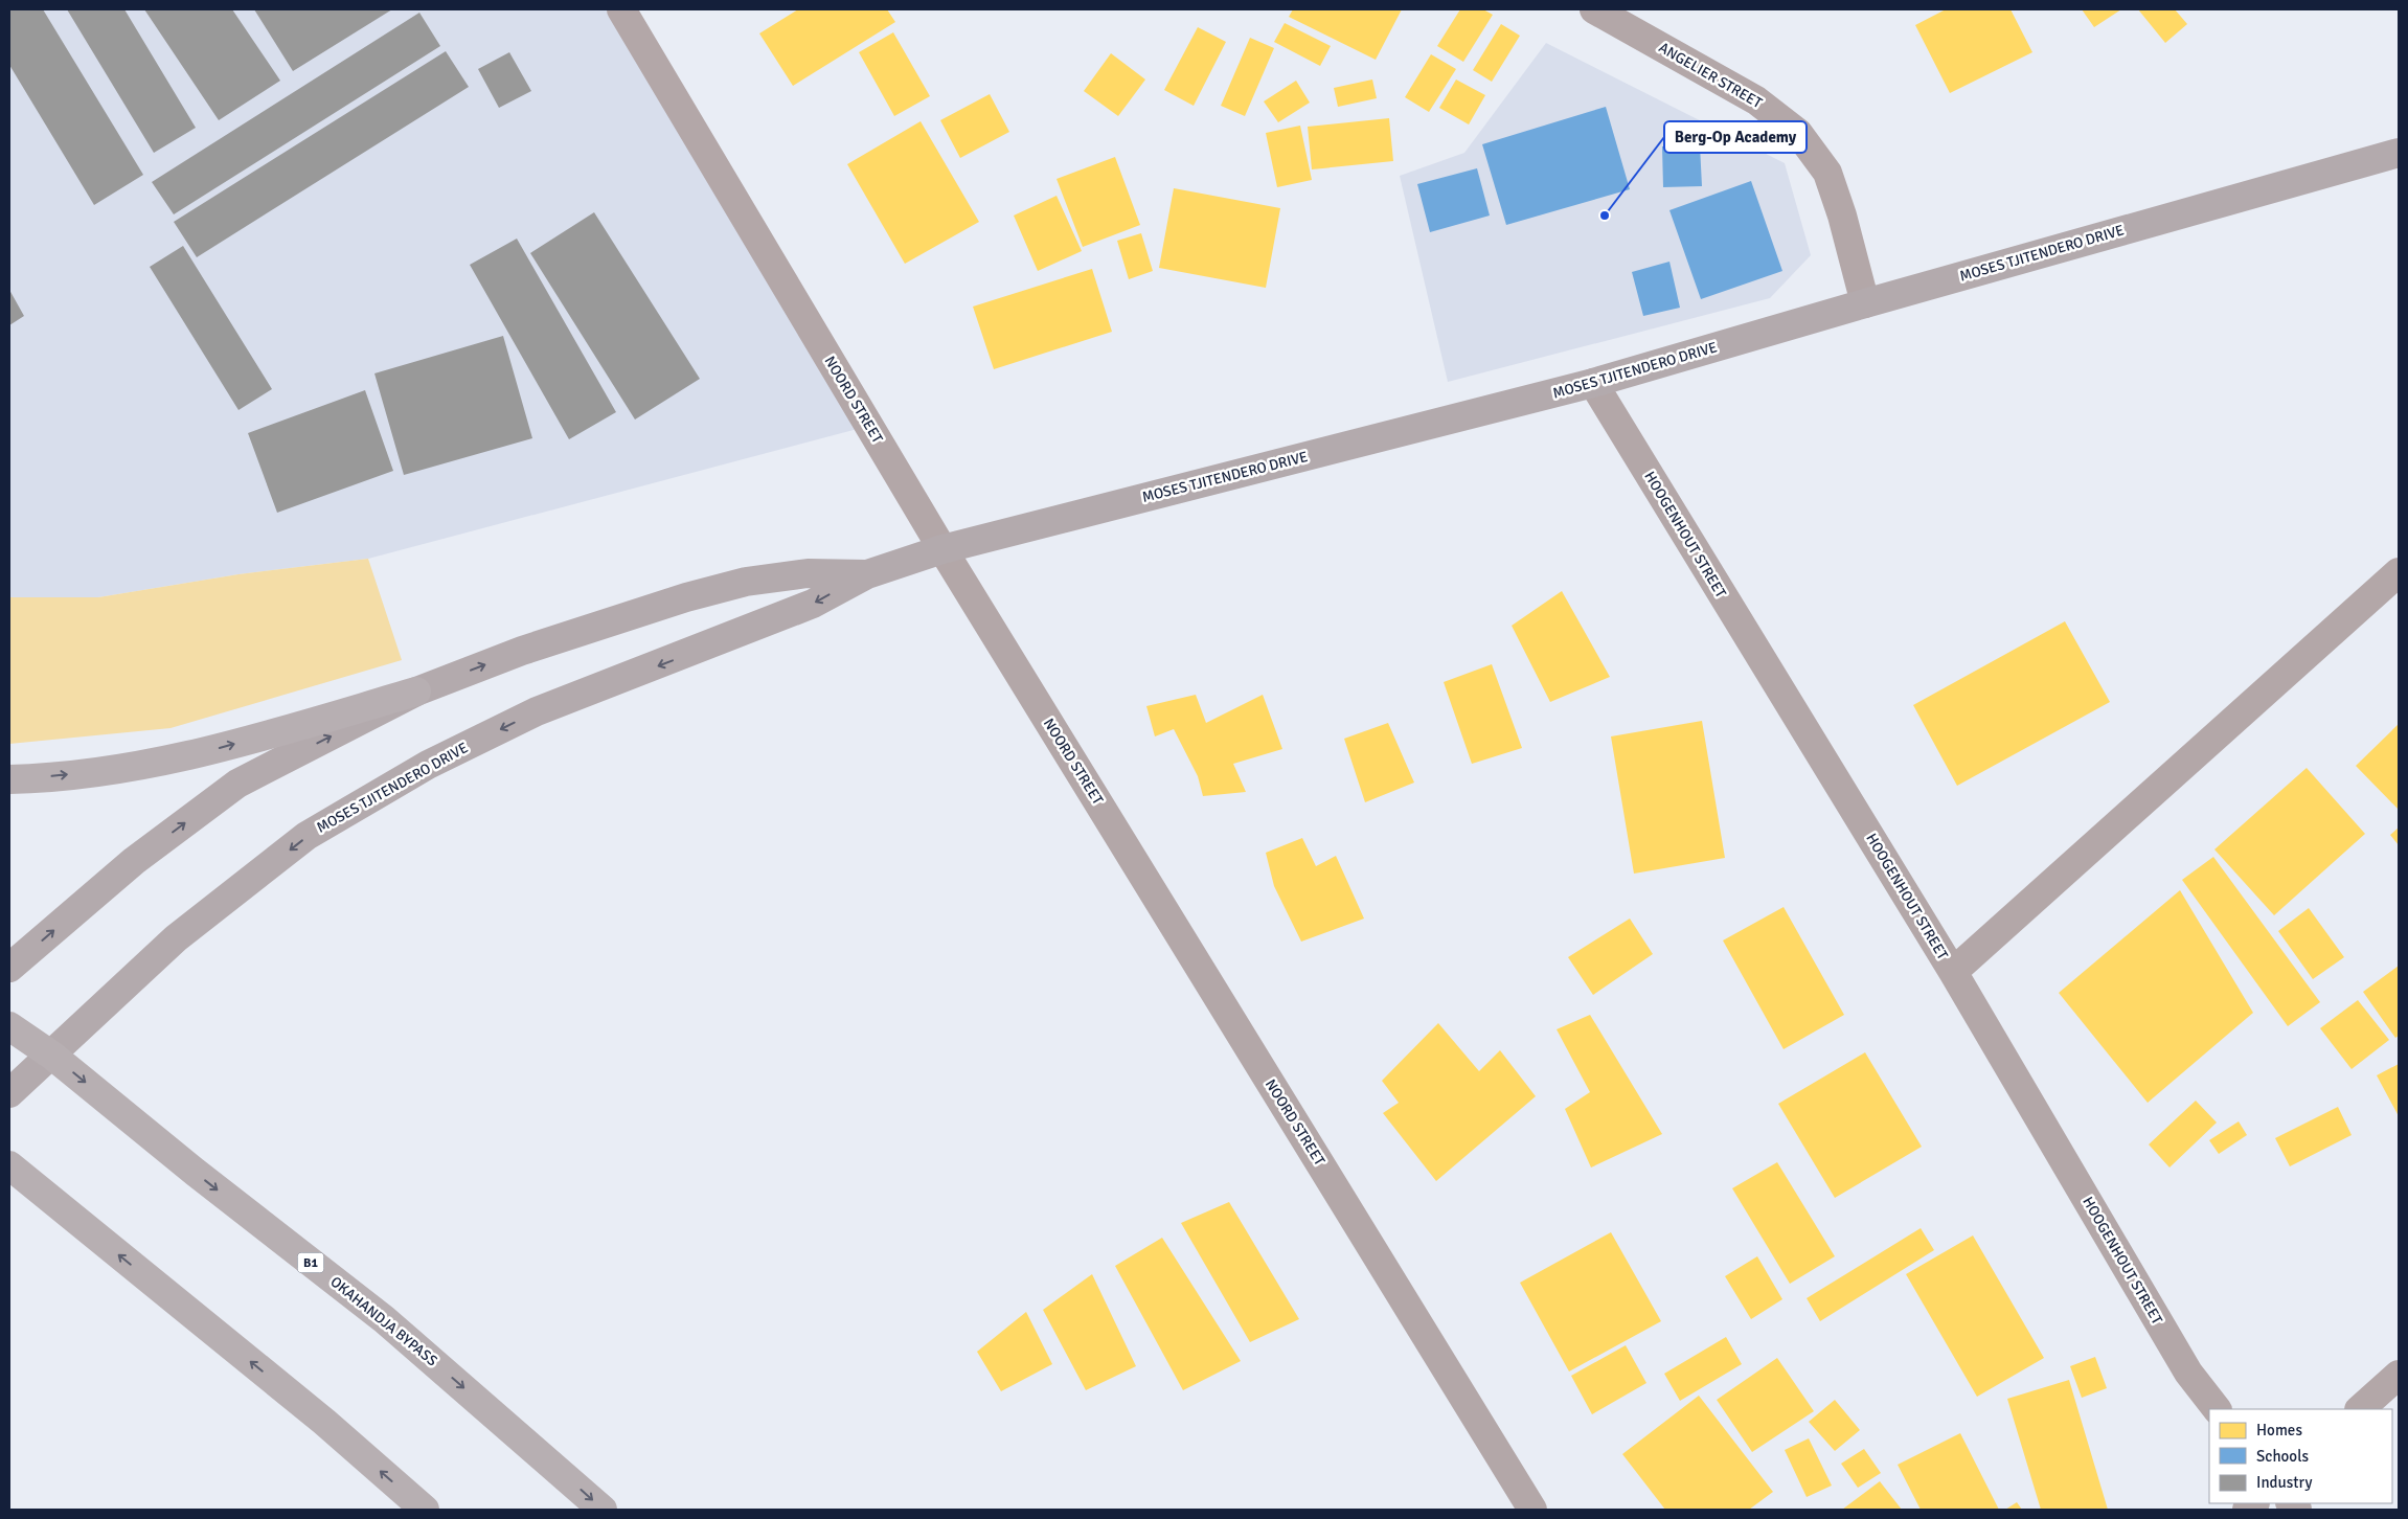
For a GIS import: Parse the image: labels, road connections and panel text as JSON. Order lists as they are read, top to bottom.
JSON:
{
  "streets": {
    "highway": ["B1", "OKAHANDJA BYPASS"],
    "main road": ["MOSES TJITENDERO DRIVE"],
    "street": ["ANGELIER STREET", "NOORD STREET", "HOOGENHOUT STREET"]
  },
  "crossings": [
    ["ANGELIER STREET", "MOSES TJITENDERO DRIVE"],
    ["MOSES TJITENDERO DRIVE", "NOORD STREET"],
    ["MOSES TJITENDERO DRIVE", "HOOGENHOUT STREET"],
    ["MOSES TJITENDERO DRIVE", "OKAHANDJA BYPASS"]
  ],
  "places": ["Berg-Op Academy"],
  "legend": ["Homes", "Schools", "Industry"]
}
